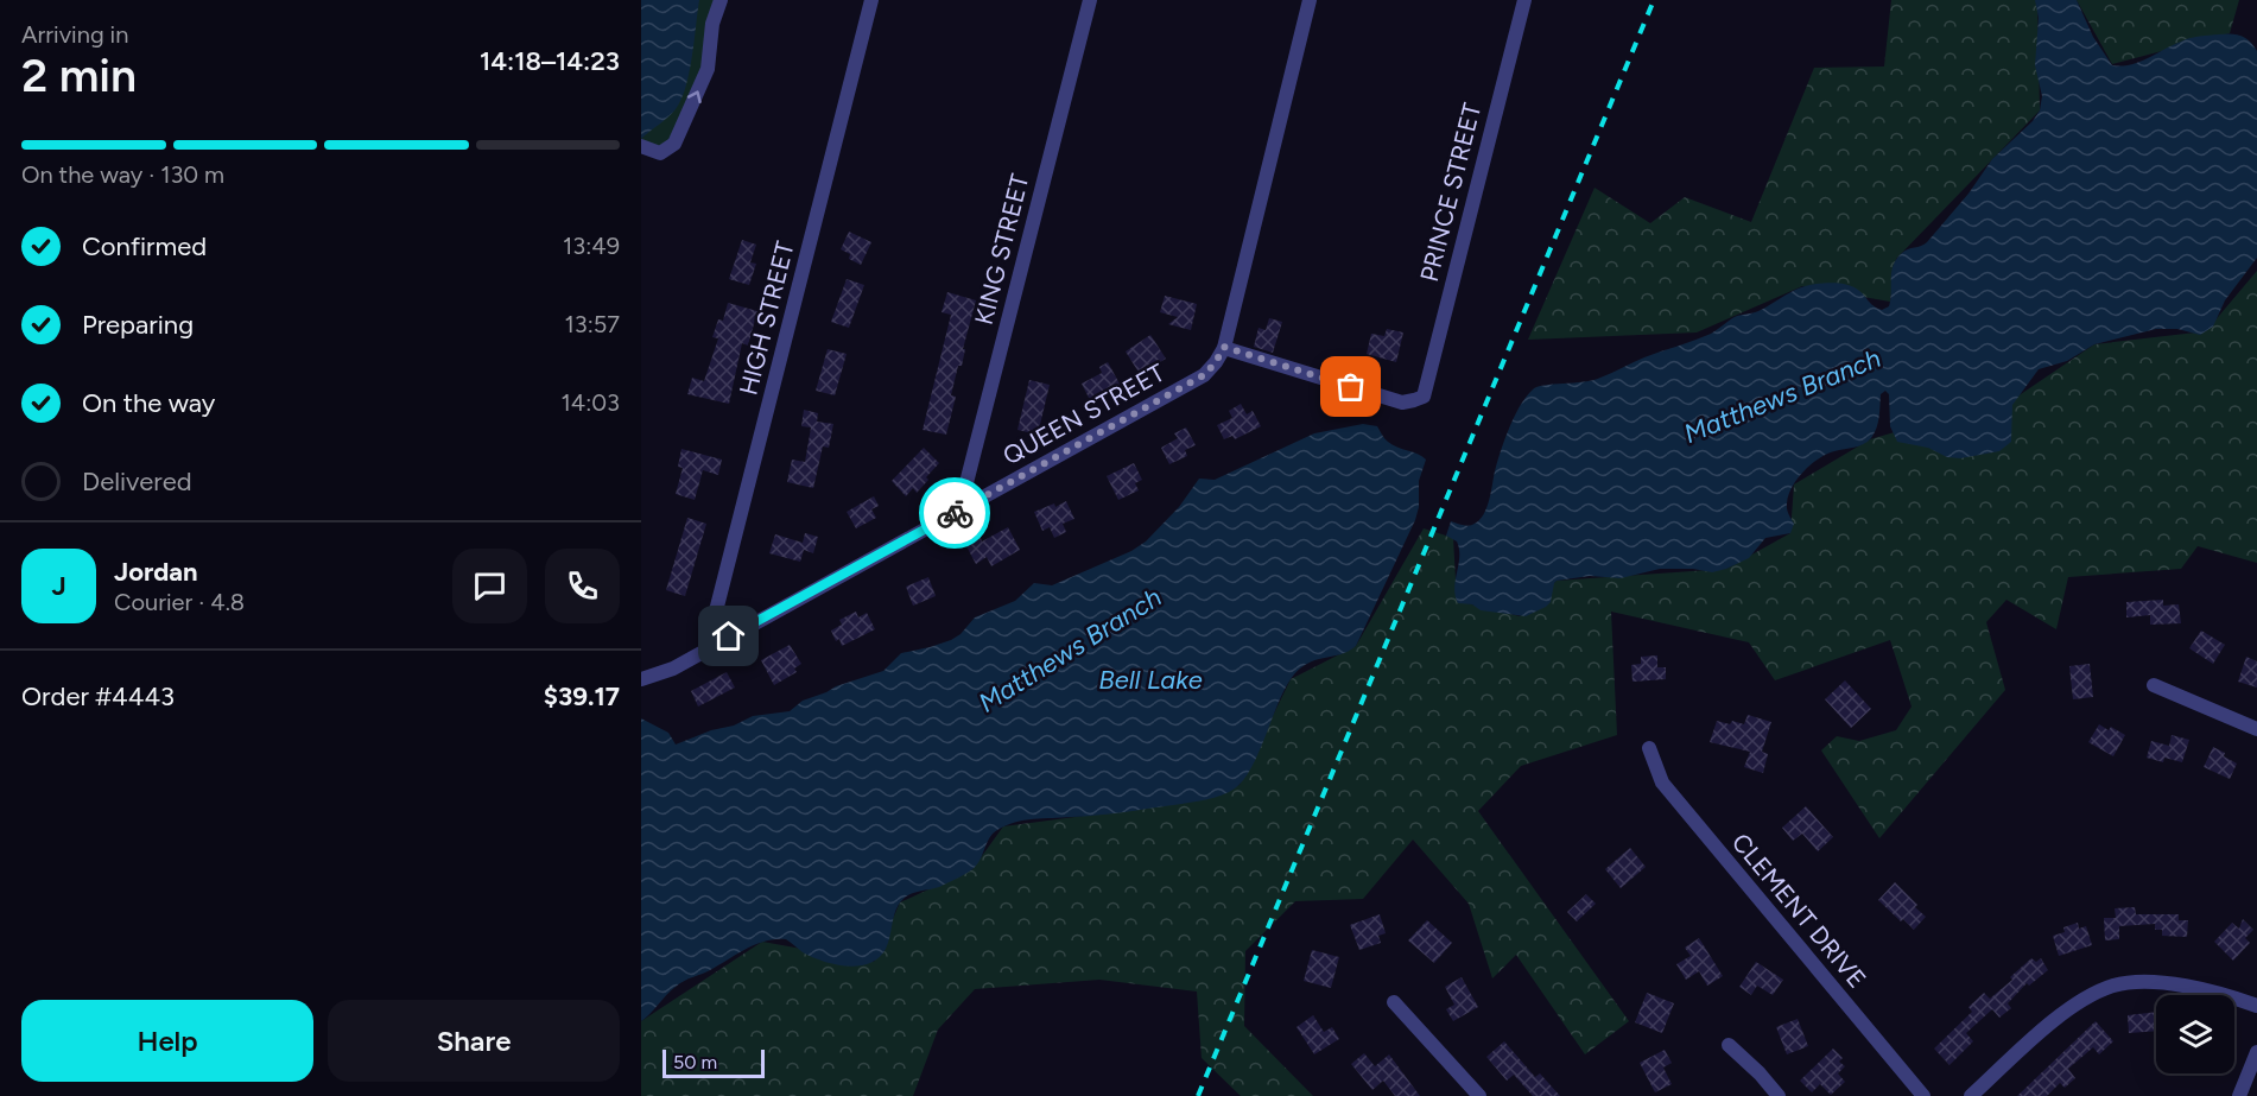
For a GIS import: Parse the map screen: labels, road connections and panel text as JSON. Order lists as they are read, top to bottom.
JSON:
{
  "streets": {
    "street": [
      "PRINCE STREET",
      "KING STREET",
      "HIGH STREET",
      "QUEEN STREET",
      "CLEMENT DRIVE"
    ]
  },
  "crossings": [
    ["PRINCE STREET", "QUEEN STREET"],
    ["KING STREET", "QUEEN STREET"],
    ["HIGH STREET", "QUEEN STREET"]
  ],
  "water": ["Matthews Branch", "Bell Lake"],
  "scale_bar": "50 m",
  "page": {
    "heading": ["2 min", "Arriving in", "14:18–14:23"],
    "panel": [
      "Jordan",
      "Courier · 4.8",
      "Order #4443",
      "$39.17"
    ],
    "bar": "On the way · 130 m",
    "list": [
      ["Confirmed", "13:49"],
      ["Preparing", "13:57"],
      ["On the way", "14:03"],
      "Delivered"
    ],
    "round": "J",
    "buttons": ["Help", "Share"],
    "scale": "50 m"
  }
}
